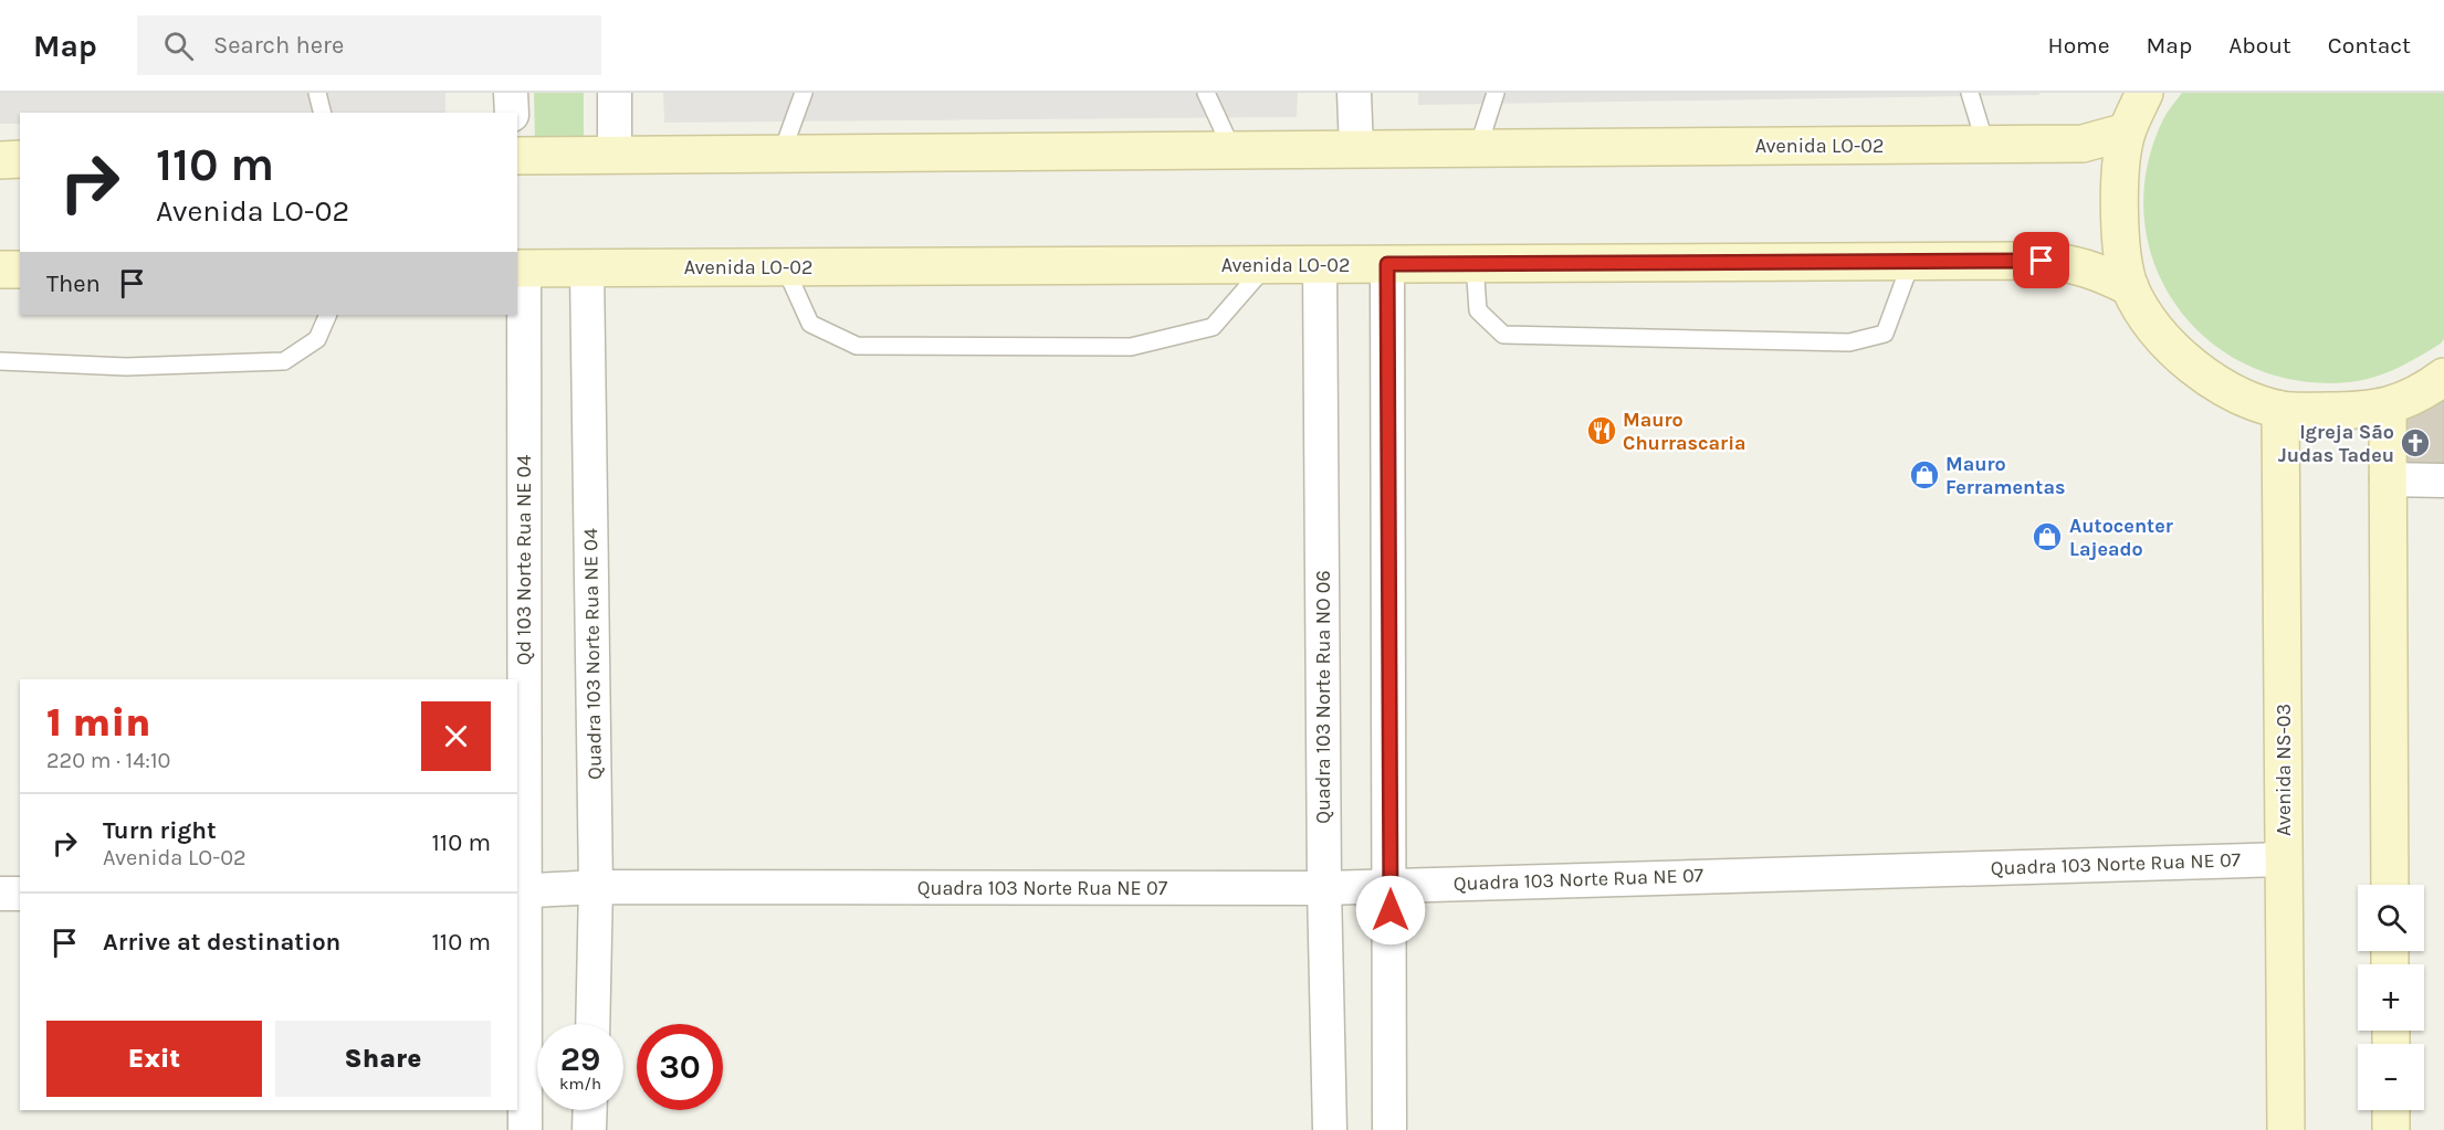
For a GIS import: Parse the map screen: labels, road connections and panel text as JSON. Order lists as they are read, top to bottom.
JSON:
{
  "streets": {
    "street": [
      "Avenida LO-02",
      "Qd 103 Norte Rua NE 04",
      "Quadra 103 Norte Rua NE 04",
      "Quadra 103 Norte Rua NO 06",
      "Avenida NS-03",
      "Quadra 103 Norte Rua NE 07"
    ]
  },
  "crossings": [
    ["Avenida LO-02", "Qd 103 Norte Rua NE 04"],
    ["Avenida LO-02", "Quadra 103 Norte Rua NE 04"],
    ["Avenida LO-02", "Quadra 103 Norte Rua NO 06"],
    ["Qd 103 Norte Rua NE 04", "Quadra 103 Norte Rua NE 07"],
    ["Quadra 103 Norte Rua NE 04", "Quadra 103 Norte Rua NE 07"],
    ["Quadra 103 Norte Rua NO 06", "Quadra 103 Norte Rua NE 07"],
    ["Avenida NS-03", "Quadra 103 Norte Rua NE 07"]
  ],
  "places": {
    "restaurant": ["Mauro Churrascaria"],
    "church": ["Igreja São Judas Tadeu"],
    "shop": ["Mauro Ferramentas", "Autocenter Lajeado"]
  },
  "page": {
    "header": "Map",
    "search": "Search here",
    "nav": [
      "Home",
      "Map",
      "About",
      "Contact"
    ],
    "turn": ["110 m", "Avenida LO-02"],
    "then": "Then",
    "heading": ["1 min", "220 m · 14:10"],
    "list": [
      {
        "name": "Turn right",
        "note": "Avenida LO-02",
        "value": "110 m"
      },
      {
        "name": "Arrive at destination",
        "value": "110 m"
      }
    ],
    "map_buttons": ["+", "−"],
    "buttons": ["Exit", "Share"],
    "speed": "29 km/h",
    "limit": "30"
  }
}
